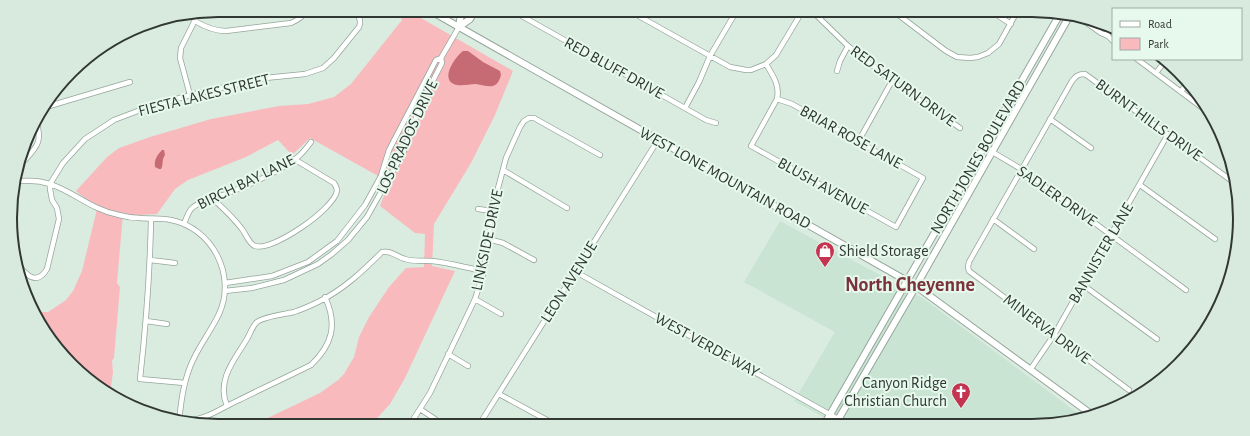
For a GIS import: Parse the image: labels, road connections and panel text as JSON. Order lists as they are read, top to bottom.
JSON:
{
  "streets": {
    "main road": ["NORTH JONES BOULEVARD", "WEST LONE MOUNTAIN ROAD"],
    "street": [
      "RED BLUFF DRIVE",
      "RED SATURN DRIVE",
      "FIESTA LAKES STREET",
      "BURNT HILLS DRIVE",
      "LOS PRADOS DRIVE",
      "BRIAR ROSE LANE",
      "BIRCH BAY LANE",
      "BLUSH AVENUE",
      "SADLER DRIVE",
      "LINKSIDE DRIVE",
      "BANNISTER LANE",
      "LEON AVENUE",
      "MINERVA DRIVE",
      "WEST VERDE WAY"
    ]
  },
  "crossings": [
    ["BURNT HILLS DRIVE", "BANNISTER LANE"],
    ["LOS PRADOS DRIVE", "WEST LONE MOUNTAIN ROAD"],
    ["BRIAR ROSE LANE", "BLUSH AVENUE"],
    ["NORTH JONES BOULEVARD", "WEST LONE MOUNTAIN ROAD"],
    ["NORTH JONES BOULEVARD", "SADLER DRIVE"],
    ["NORTH JONES BOULEVARD", "WEST VERDE WAY"],
    ["WEST LONE MOUNTAIN ROAD", "BANNISTER LANE"],
    ["WEST LONE MOUNTAIN ROAD", "LEON AVENUE"],
    ["SADLER DRIVE", "BANNISTER LANE"],
    ["BANNISTER LANE", "MINERVA DRIVE"],
    ["LEON AVENUE", "WEST VERDE WAY"]
  ],
  "districts": ["North Cheyenne"],
  "places": {
    "shop": ["Shield Storage"],
    "church": ["Canyon Ridge Christian Church"]
  },
  "legend": ["Road", "Park"]
}
